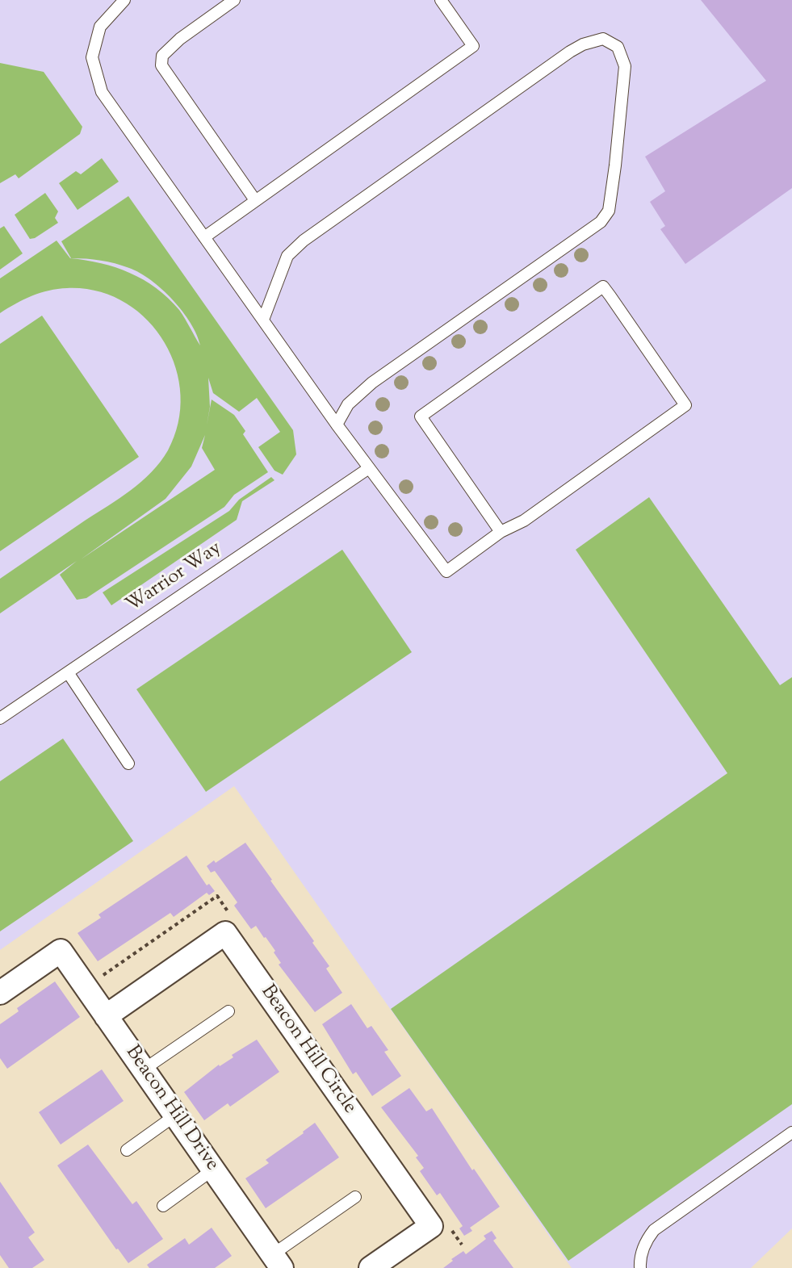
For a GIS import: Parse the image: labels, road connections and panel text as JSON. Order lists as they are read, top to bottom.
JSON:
{
  "streets": {
    "street": ["Beacon Hill Circle", "Beacon Hill Drive"],
    "lane": ["Warrior Way"]
  },
  "crossings": [
    ["Beacon Hill Circle", "Beacon Hill Drive"]
  ]
}
